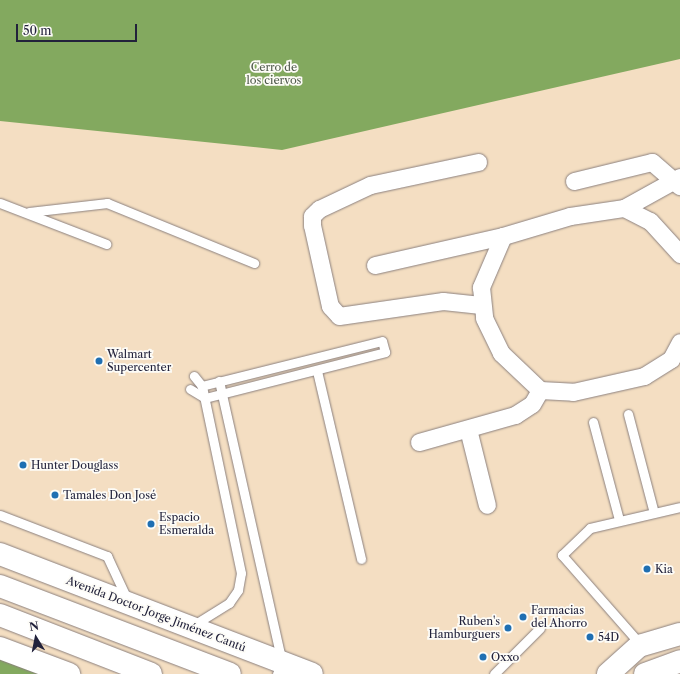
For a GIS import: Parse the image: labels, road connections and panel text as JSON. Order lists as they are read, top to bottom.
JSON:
{
  "streets": {
    "main road": ["Avenida Doctor Jorge Jiménez Cantú"]
  },
  "parks": ["Cerro de los ciervos"],
  "places": [
    "Walmart Supercenter",
    "Hunter Douglass",
    "Tamales Don José",
    "Espacio Esmeralda",
    "Kia",
    "Farmacias del Ahorro",
    "Ruben's Hamburguers",
    "54D",
    "Oxxo"
  ],
  "scale_bar": "50 m",
  "north": "top"
}
